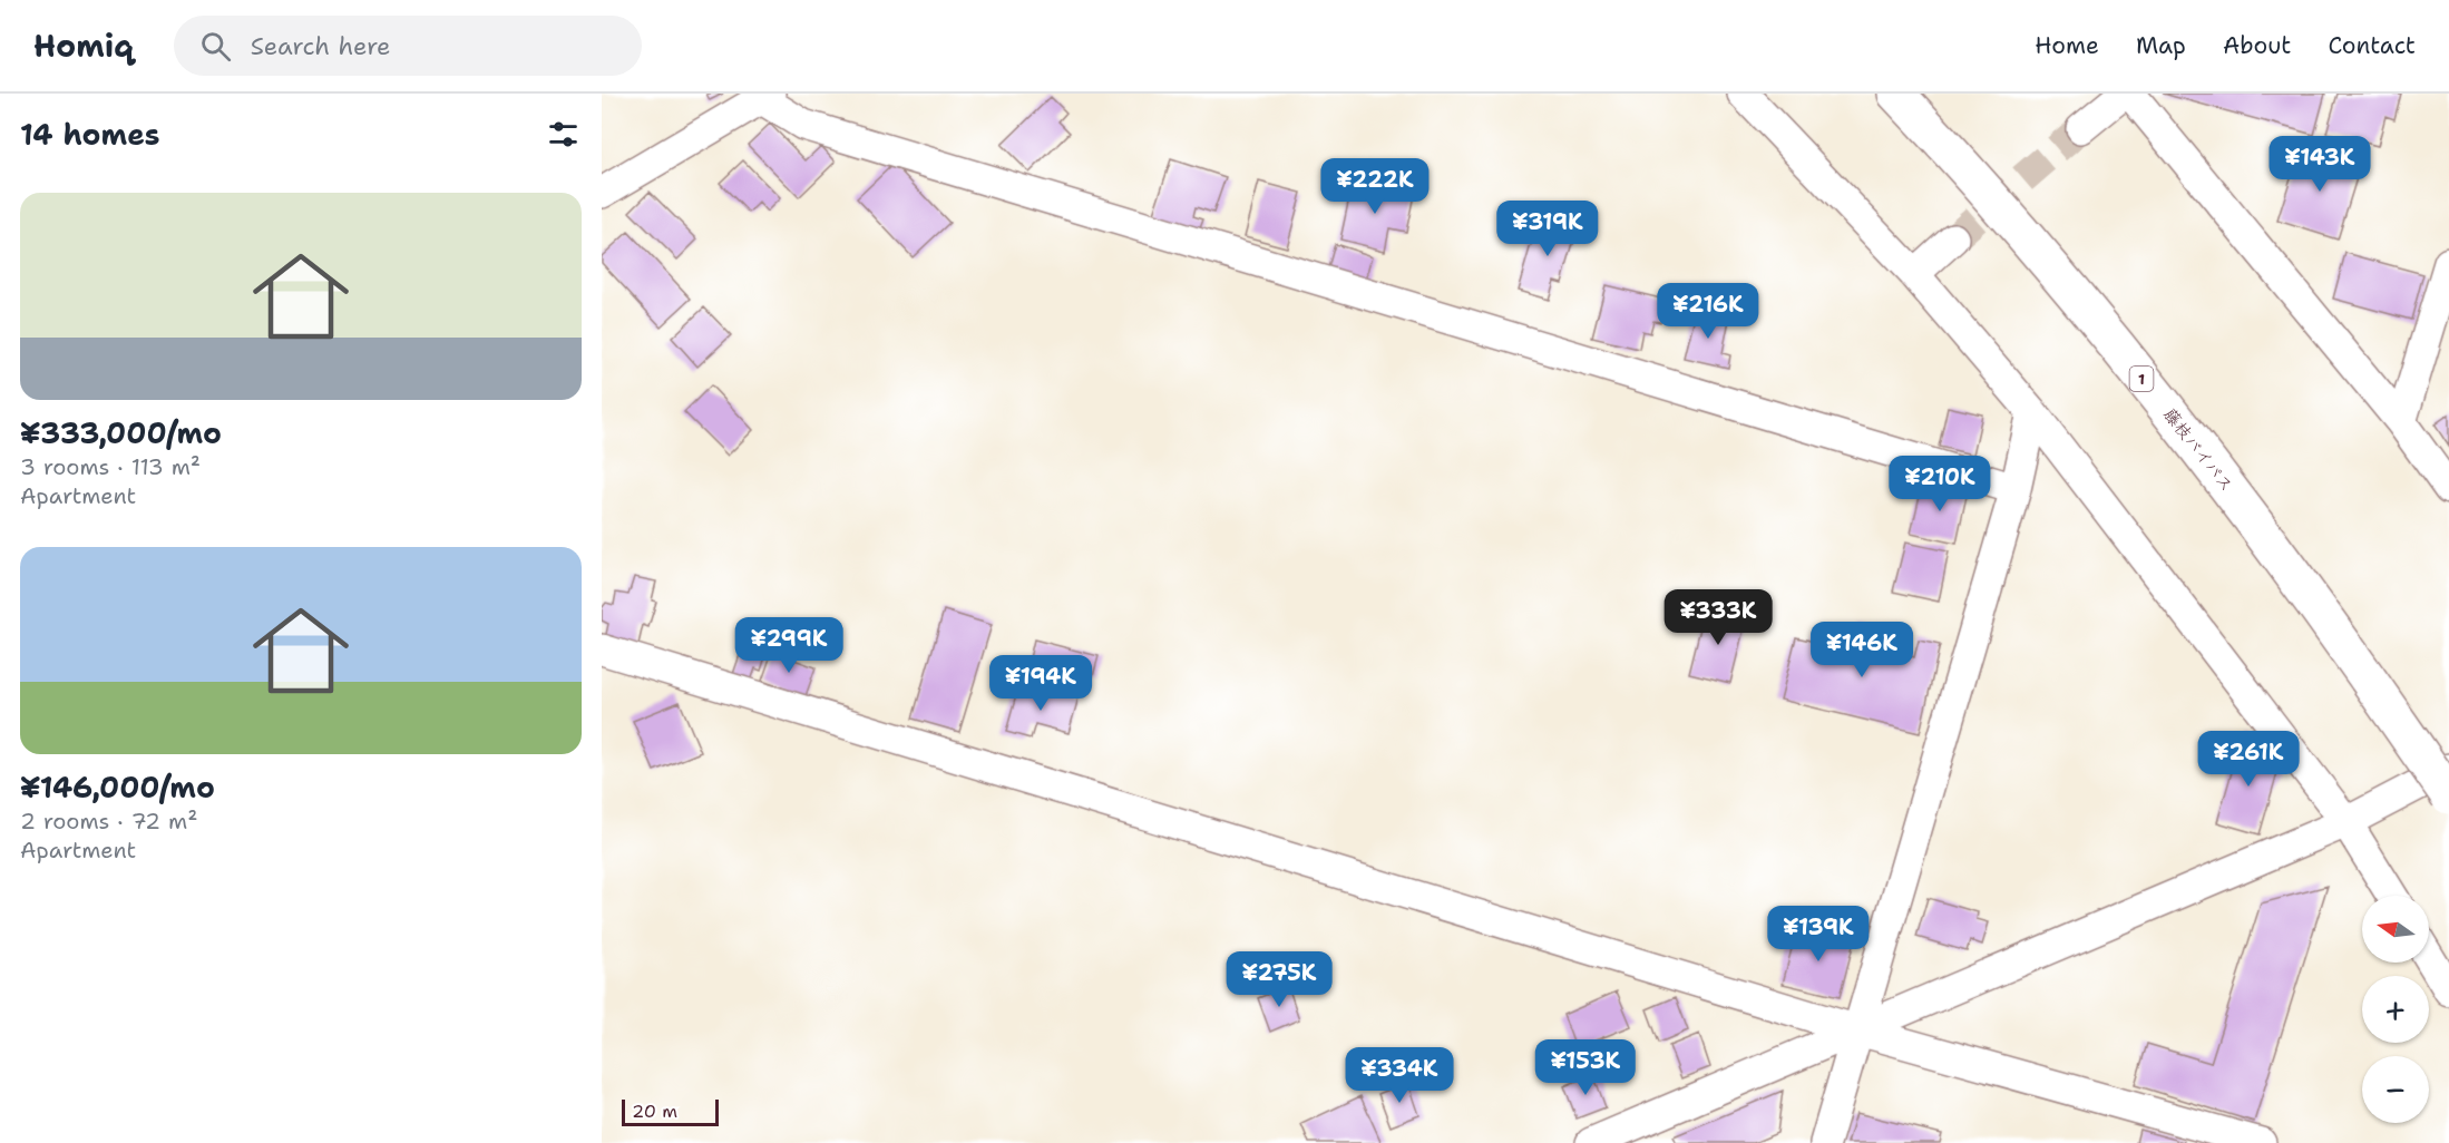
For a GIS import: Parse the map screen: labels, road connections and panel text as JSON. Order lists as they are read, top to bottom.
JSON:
{
  "streets": {
    "highway": ["1", "藤枝バイパス"]
  },
  "scale_bar": "20 m",
  "north": "left",
  "page": {
    "header": "Homiq",
    "search": "Search here",
    "nav": [
      "Home",
      "Map",
      "About",
      "Contact"
    ],
    "heading": "14 homes",
    "price": [
      "¥143K",
      "¥222K",
      "¥319K",
      "¥216K",
      "¥210K",
      "¥333K",
      "¥299K",
      "¥146K",
      "¥194K",
      "¥261K",
      "¥139K",
      "¥275K",
      "¥153K",
      "¥334K"
    ],
    "list": [
      {
        "name": "¥333,000/mo",
        "note": "3 rooms · 113 m² · Apartment"
      },
      {
        "name": "¥146,000/mo",
        "note": "2 rooms · 72 m² · Apartment"
      }
    ],
    "map_buttons": ["+", "−"],
    "scale": "20 m"
  }
}
